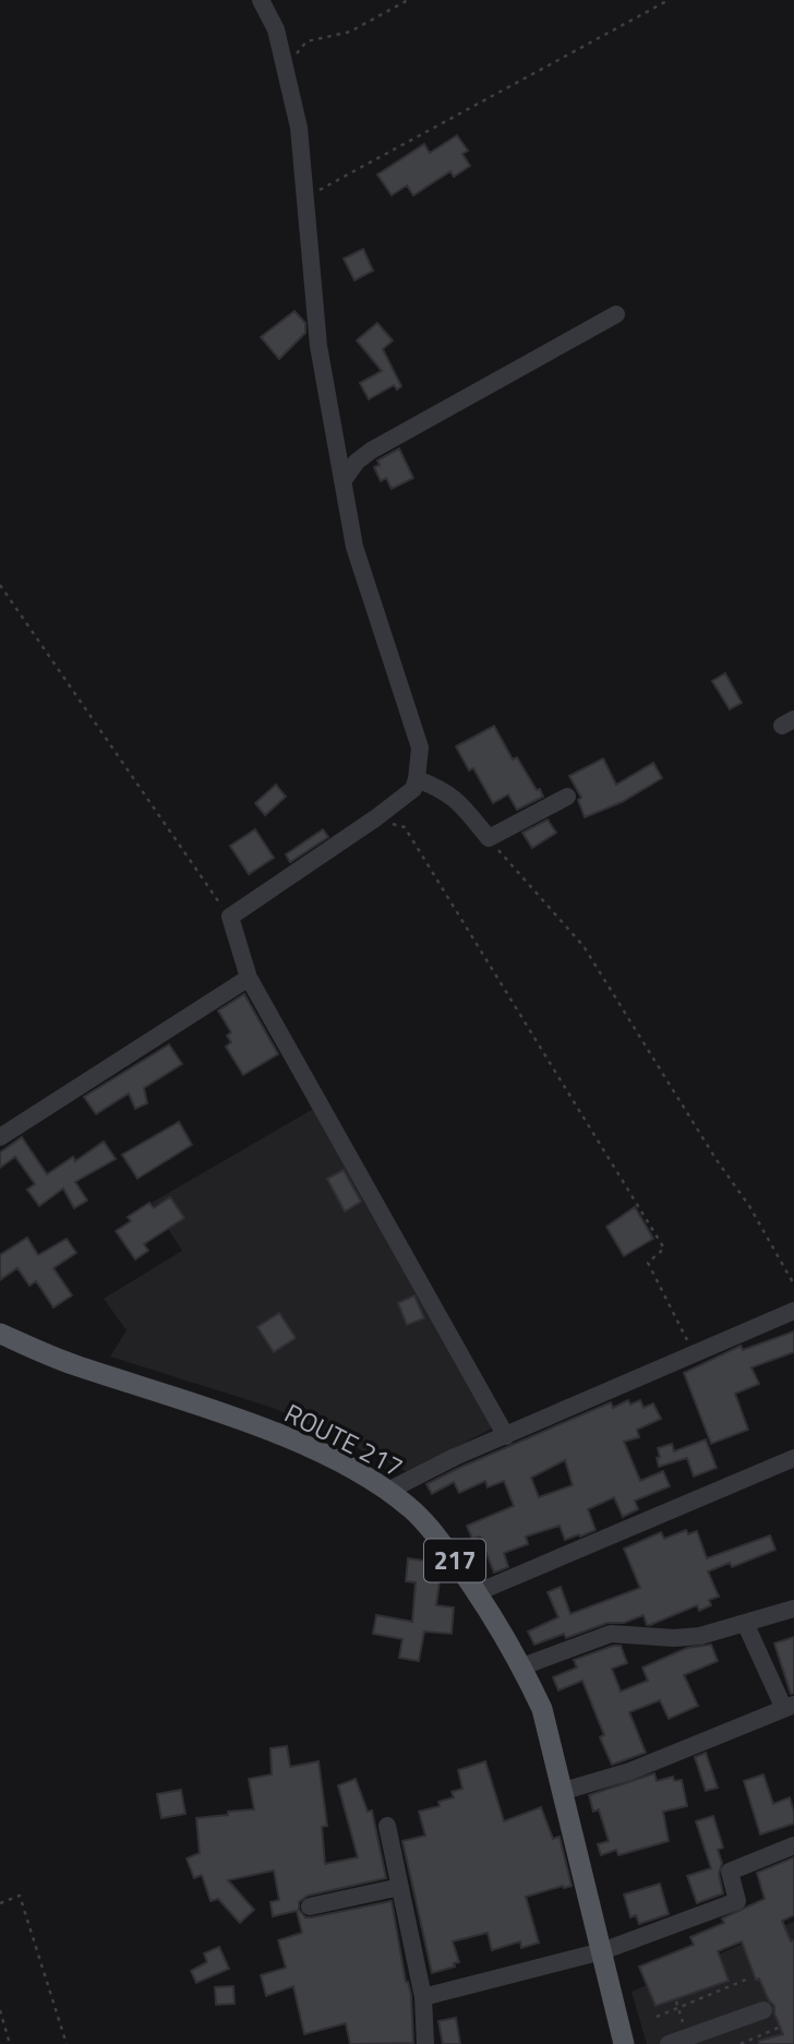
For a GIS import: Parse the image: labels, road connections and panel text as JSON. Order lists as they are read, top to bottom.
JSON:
{
  "streets": {
    "main road": ["ROUTE 217", "217"]
  }
}
